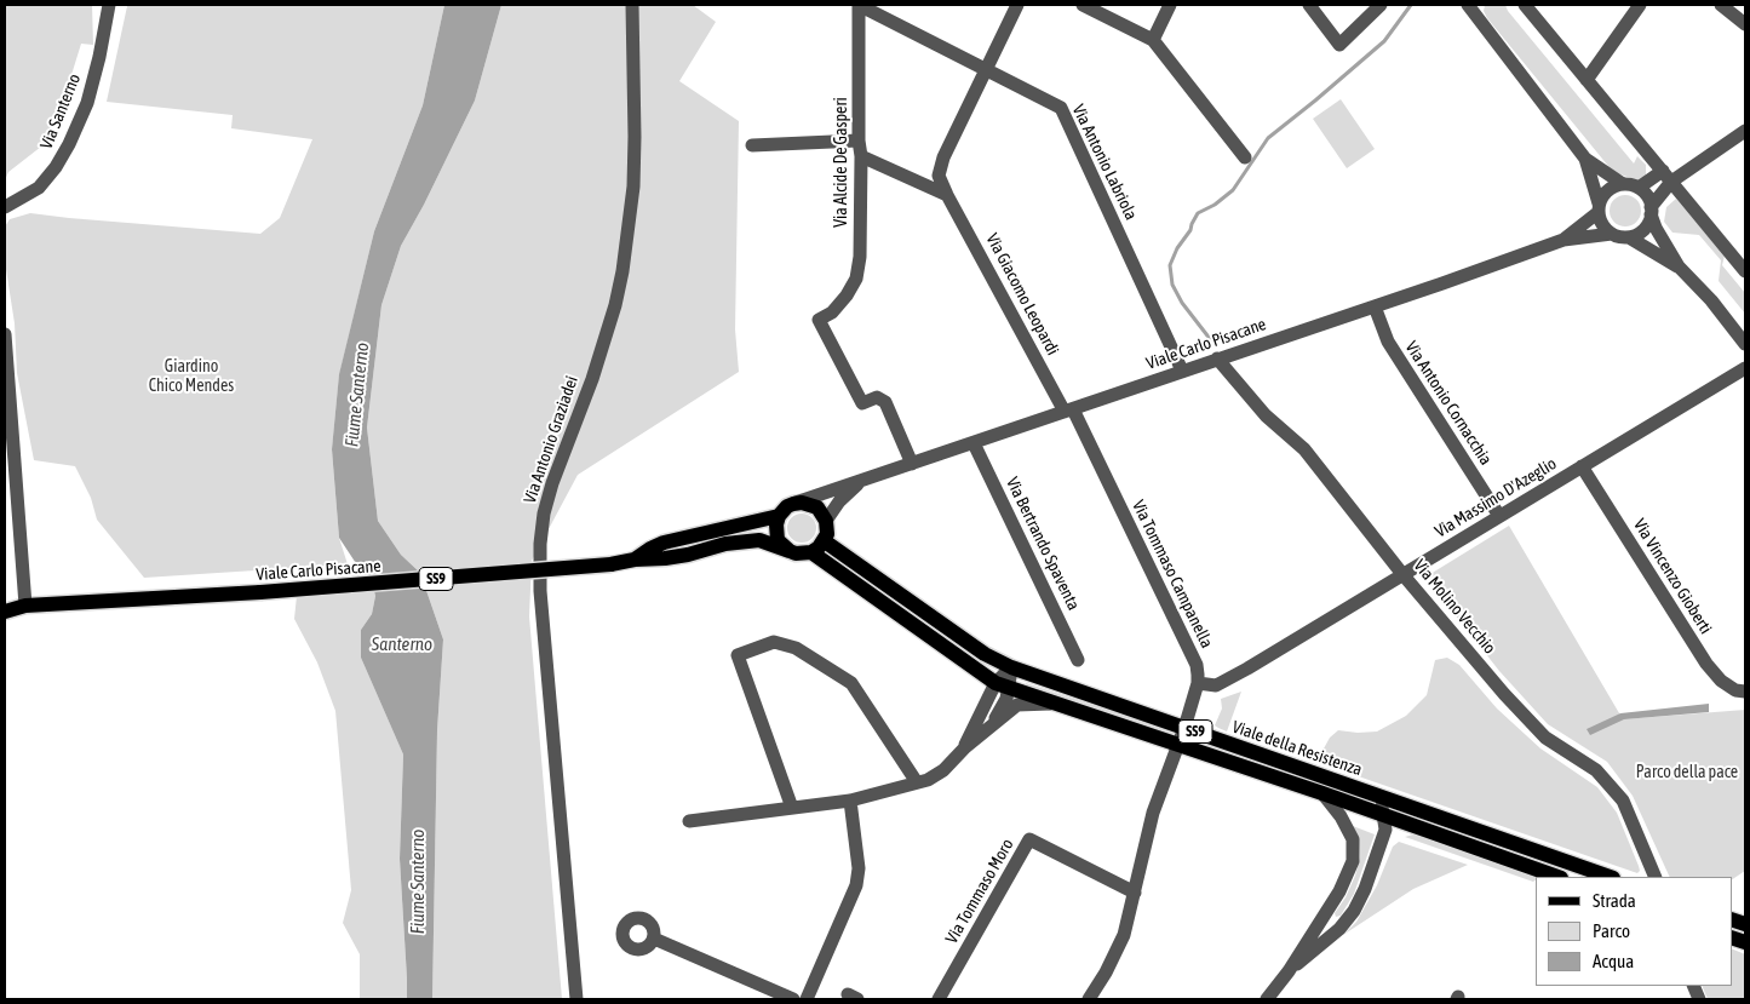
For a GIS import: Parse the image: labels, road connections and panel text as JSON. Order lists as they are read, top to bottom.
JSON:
{
  "streets": {
    "main road": ["Viale Carlo Pisacane", "SS9", "Viale della Resistenza"],
    "street": [
      "Via Santerno",
      "Via Alcide De Gasperi",
      "Via Antonio Labriola",
      "Via Giacomo Leopardi",
      "Via Antonio Cornacchia",
      "Via Antonio Graziadei",
      "Via Massimo D'Azeglio",
      "Via Bertrando Spaventa",
      "Via Tommaso Campanella",
      "Via Vincenzo Gioberti",
      "Via Molino Vecchio",
      "Via Tommaso Moro"
    ]
  },
  "crossings": [
    ["Via Alcide De Gasperi", "Via Antonio Labriola"],
    ["Via Alcide De Gasperi", "Viale Carlo Pisacane"],
    ["Via Antonio Labriola", "Via Giacomo Leopardi"],
    ["Via Antonio Labriola", "Viale Carlo Pisacane"],
    ["Via Giacomo Leopardi", "Viale Carlo Pisacane"],
    ["Via Giacomo Leopardi", "Via Tommaso Campanella"],
    ["Viale Carlo Pisacane", "Via Antonio Cornacchia"],
    ["Viale Carlo Pisacane", "Via Bertrando Spaventa"],
    ["Viale Carlo Pisacane", "Via Tommaso Campanella"],
    ["Viale Carlo Pisacane", "Via Molino Vecchio"],
    ["Viale Carlo Pisacane", "Viale della Resistenza"],
    ["Via Antonio Cornacchia", "Via Massimo D'Azeglio"],
    ["Via Massimo D'Azeglio", "Via Tommaso Campanella"],
    ["Via Massimo D'Azeglio", "Via Vincenzo Gioberti"],
    ["Via Massimo D'Azeglio", "Via Molino Vecchio"],
    ["Via Tommaso Campanella", "Viale della Resistenza"],
    ["Via Tommaso Campanella", "Via Tommaso Moro"]
  ],
  "water": ["Fiume Santerno", "Santerno"],
  "parks": ["Giardino Chico Mendes", "Parco della pace"],
  "legend": ["Strada", "Parco", "Acqua"]
}
